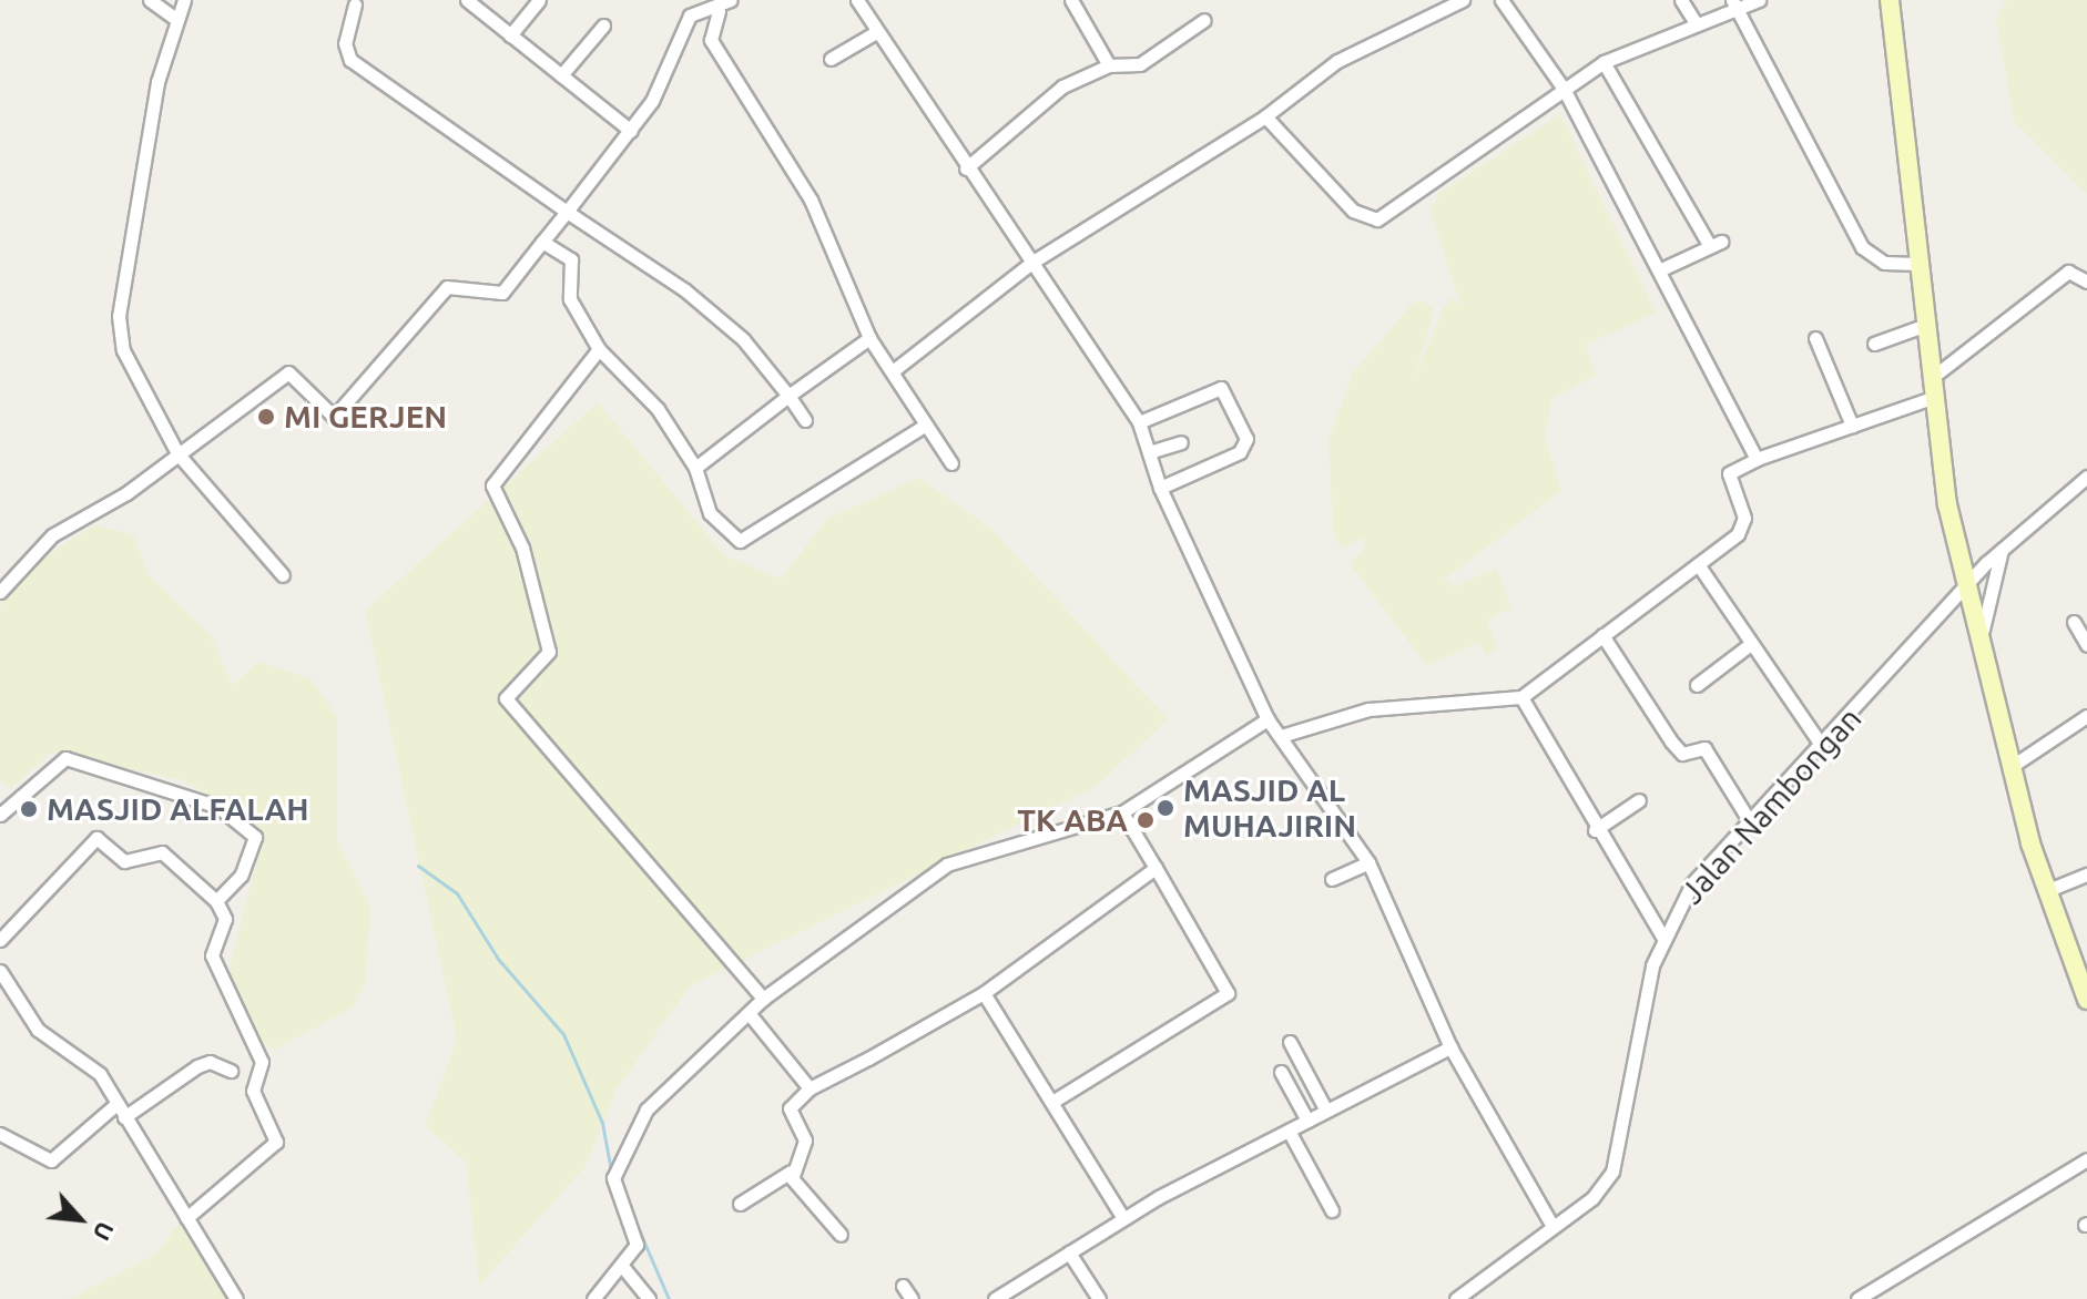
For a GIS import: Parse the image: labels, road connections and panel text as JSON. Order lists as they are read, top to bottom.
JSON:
{
  "streets": {
    "street": ["Jalan Nambongan"]
  },
  "places": [
    "MI GERJEN",
    "MASJID AL MUHAJIRIN",
    "MASJID ALFALAH",
    "TK ABA"
  ],
  "north": "bottom right"
}
